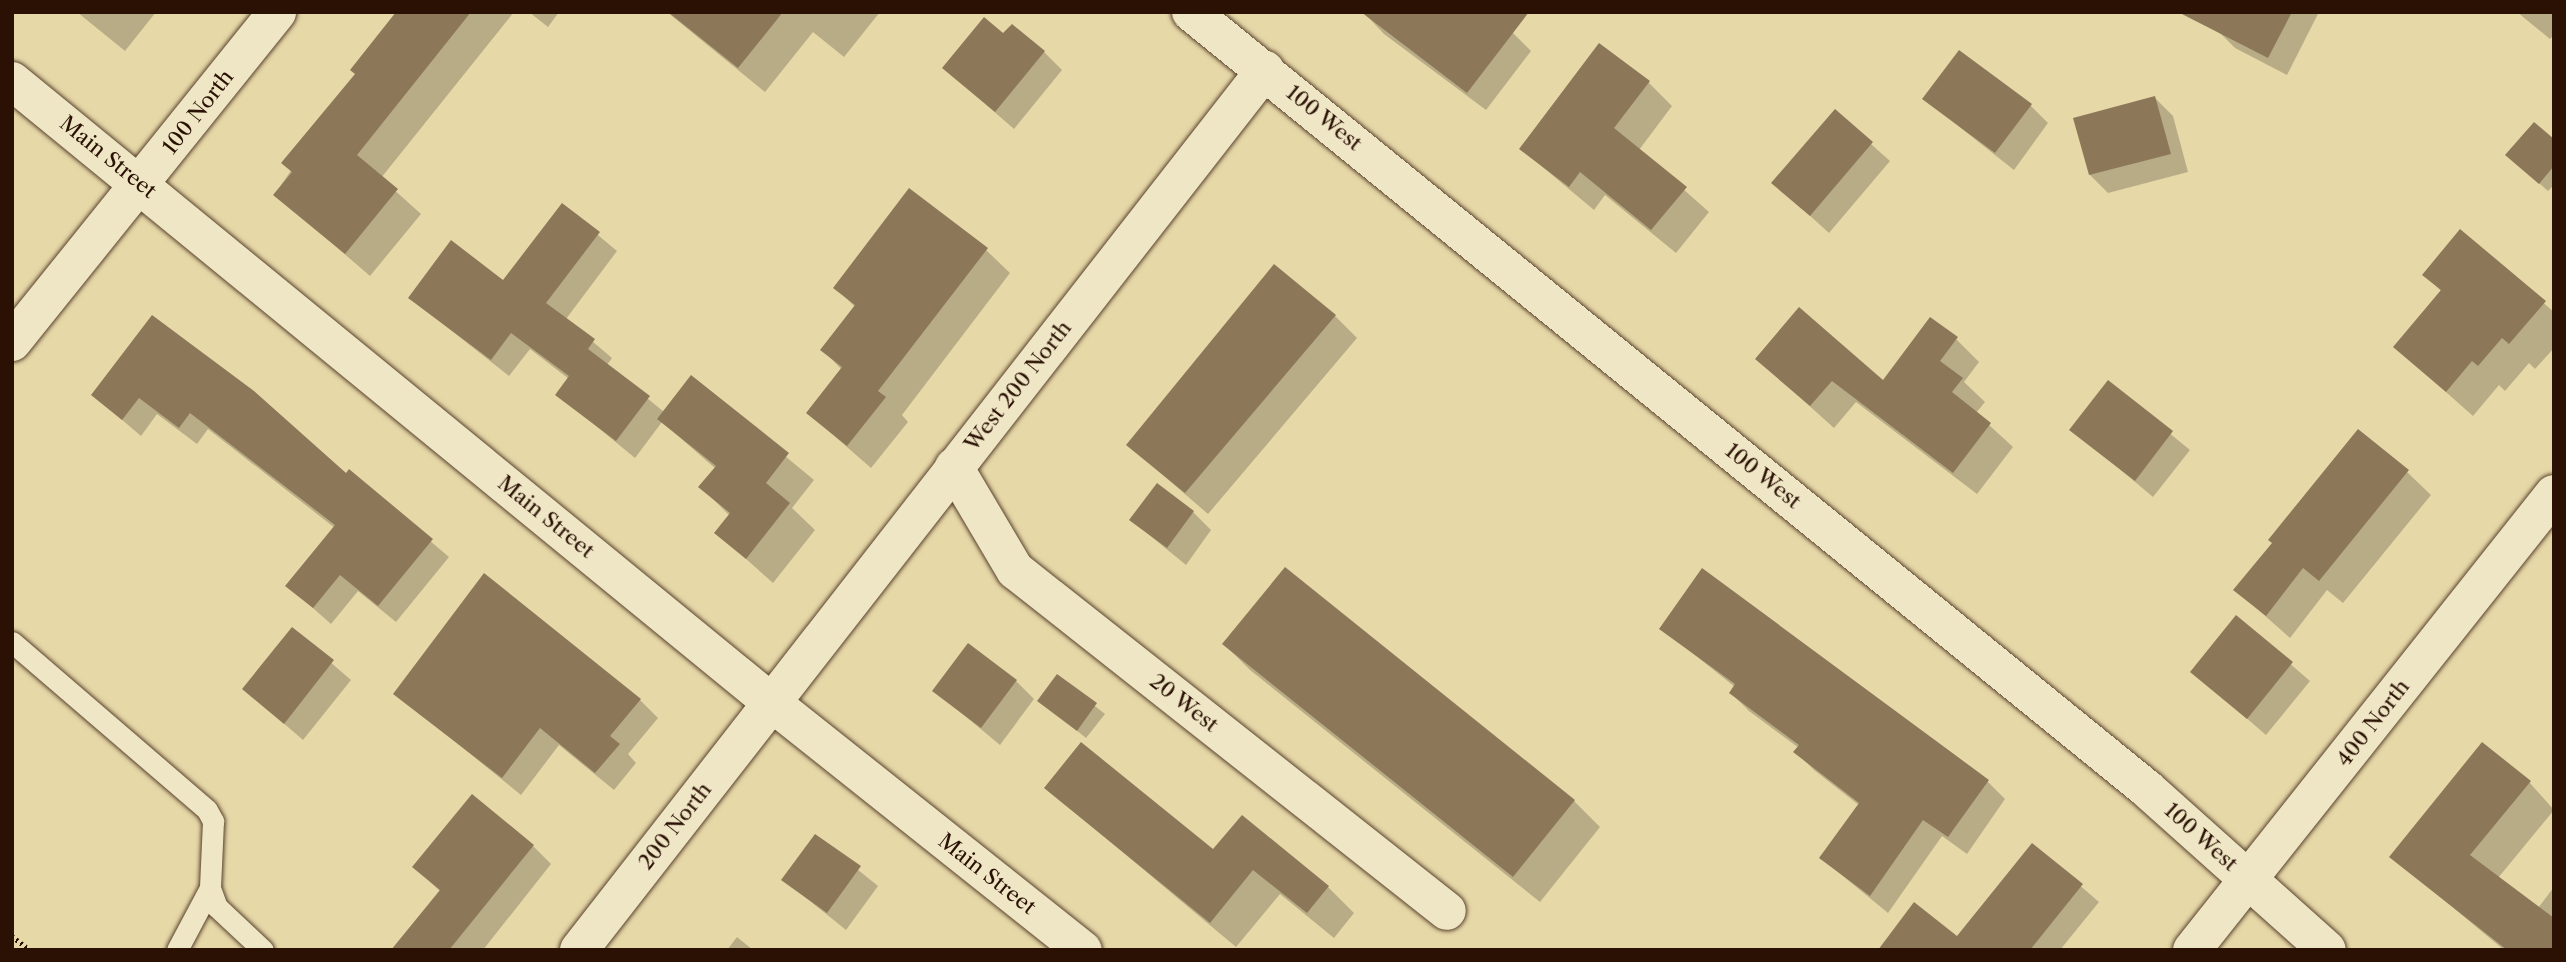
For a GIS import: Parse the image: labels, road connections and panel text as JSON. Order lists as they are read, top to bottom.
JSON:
{
  "streets": {
    "street": [
      "100 North",
      "100 West",
      "Main Street",
      "West 200 North",
      "20 West",
      "400 North",
      "200 North"
    ]
  },
  "crossings": [
    ["100 North", "Main Street"],
    ["100 West", "West 200 North"],
    ["100 West", "400 North"],
    ["Main Street", "West 200 North"],
    ["Main Street", "200 North"],
    ["West 200 North", "20 West"],
    ["West 200 North", "200 North"]
  ]
}
